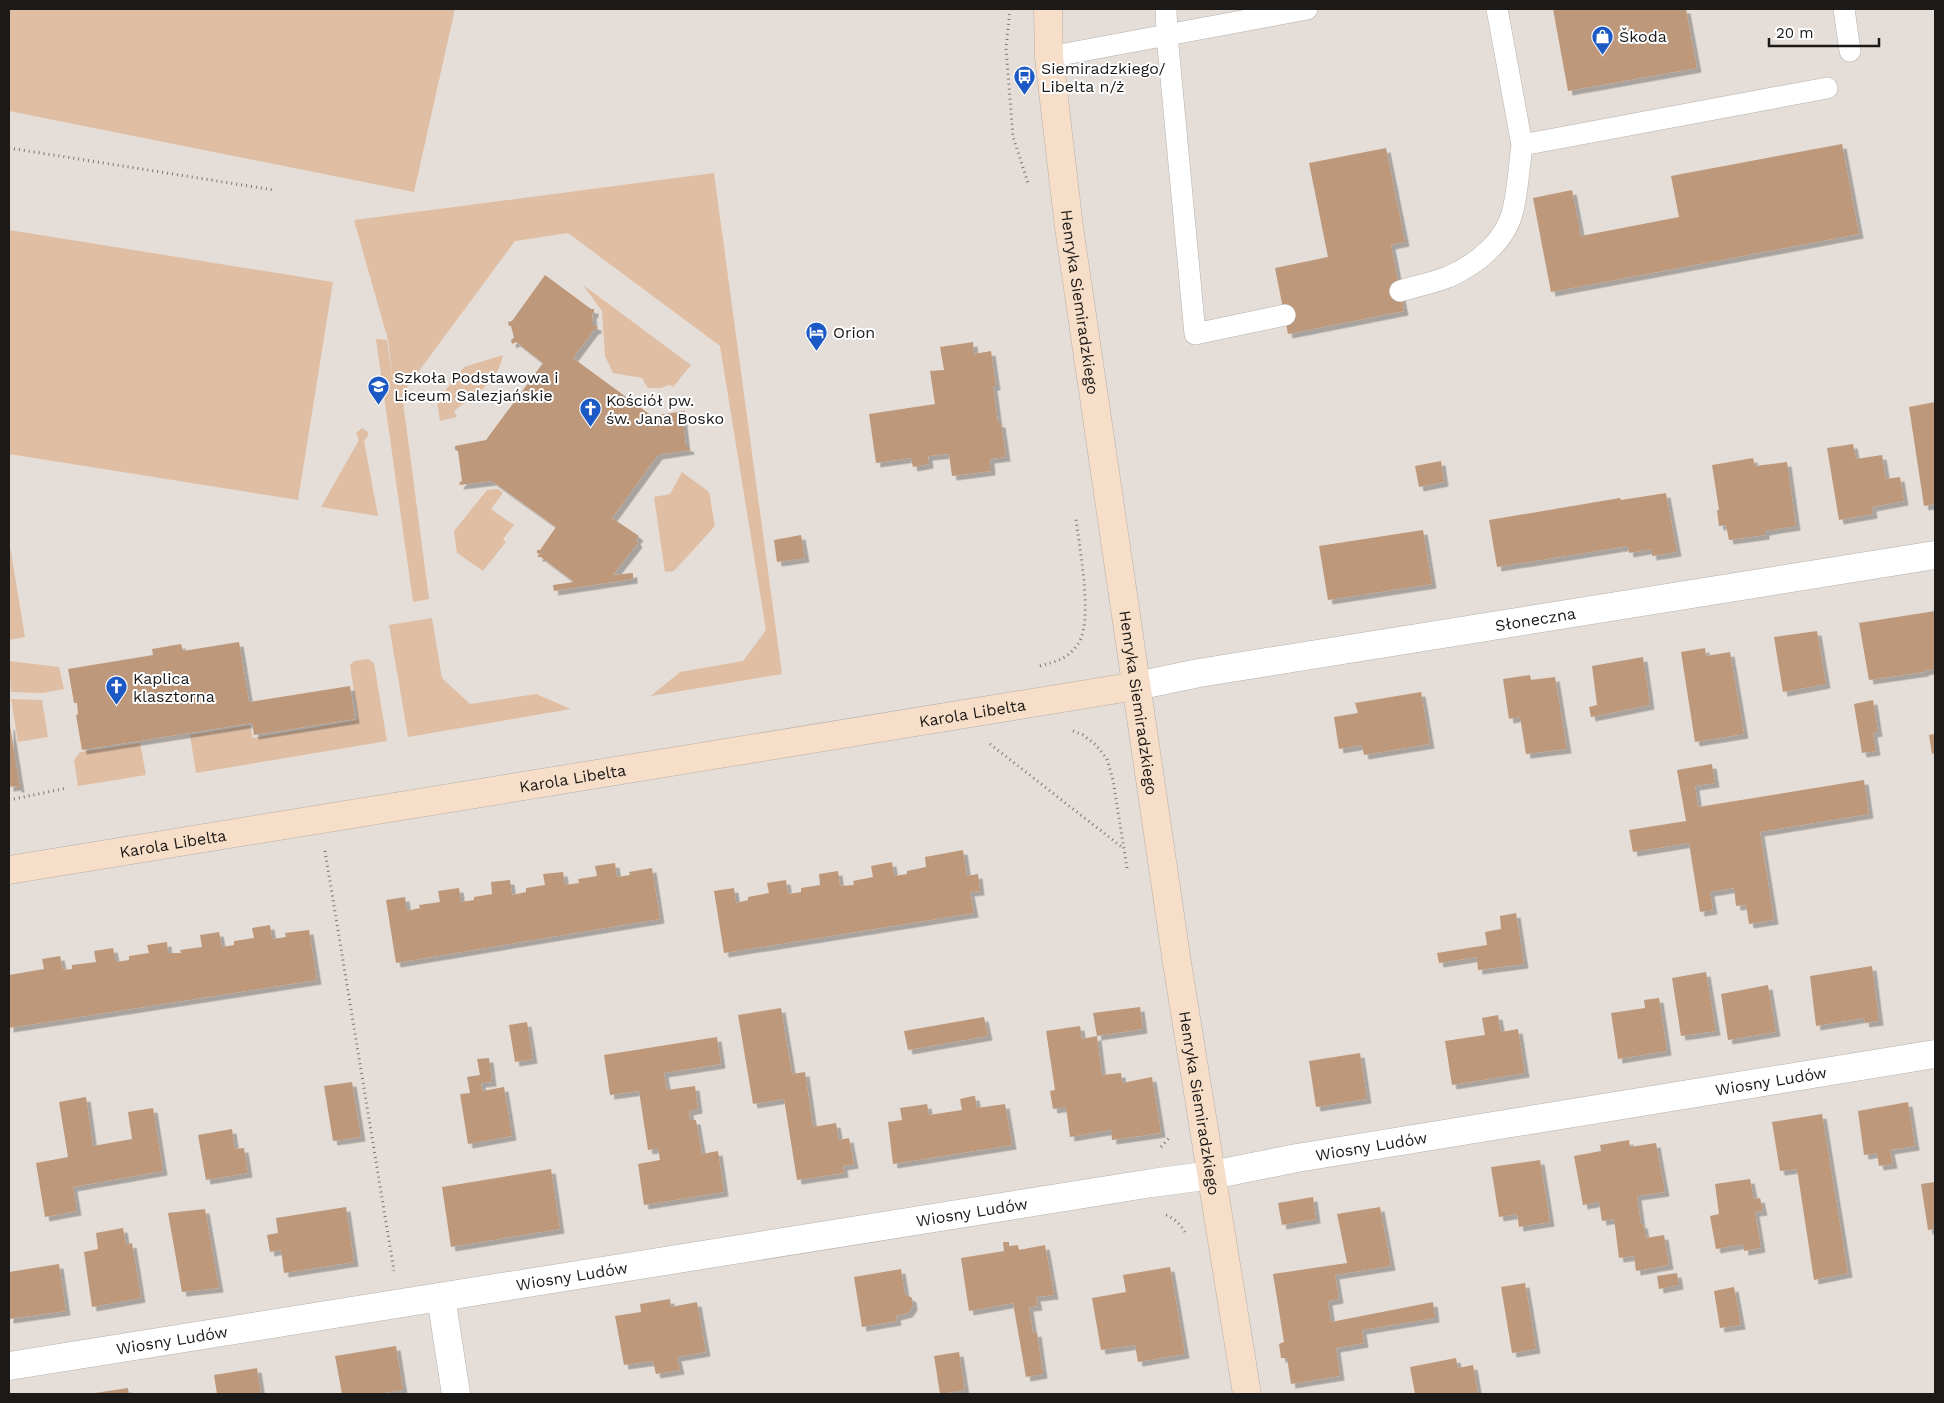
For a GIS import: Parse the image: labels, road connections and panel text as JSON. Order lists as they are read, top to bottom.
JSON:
{
  "streets": {
    "main road": ["Henryka Siemiradzkiego", "Karola Libelta"],
    "street": ["Słoneczna", "Wiosny Ludów"]
  },
  "crossings": [
    ["Henryka Siemiradzkiego", "Słoneczna"],
    ["Henryka Siemiradzkiego", "Karola Libelta"],
    ["Henryka Siemiradzkiego", "Wiosny Ludów"],
    ["Słoneczna", "Karola Libelta"]
  ],
  "places": {
    "shop": ["Škoda"],
    "bus stop": ["Siemiradzkiego/ Libelta n/ż"],
    "hotel": ["Orion"],
    "school or university": ["Szkoła Podstawowa i Liceum Salezjańskie"],
    "church": ["Kościół pw. św. Jana Bosko", "Kaplica klasztorna"]
  },
  "scale_bar": "20 m"
}
